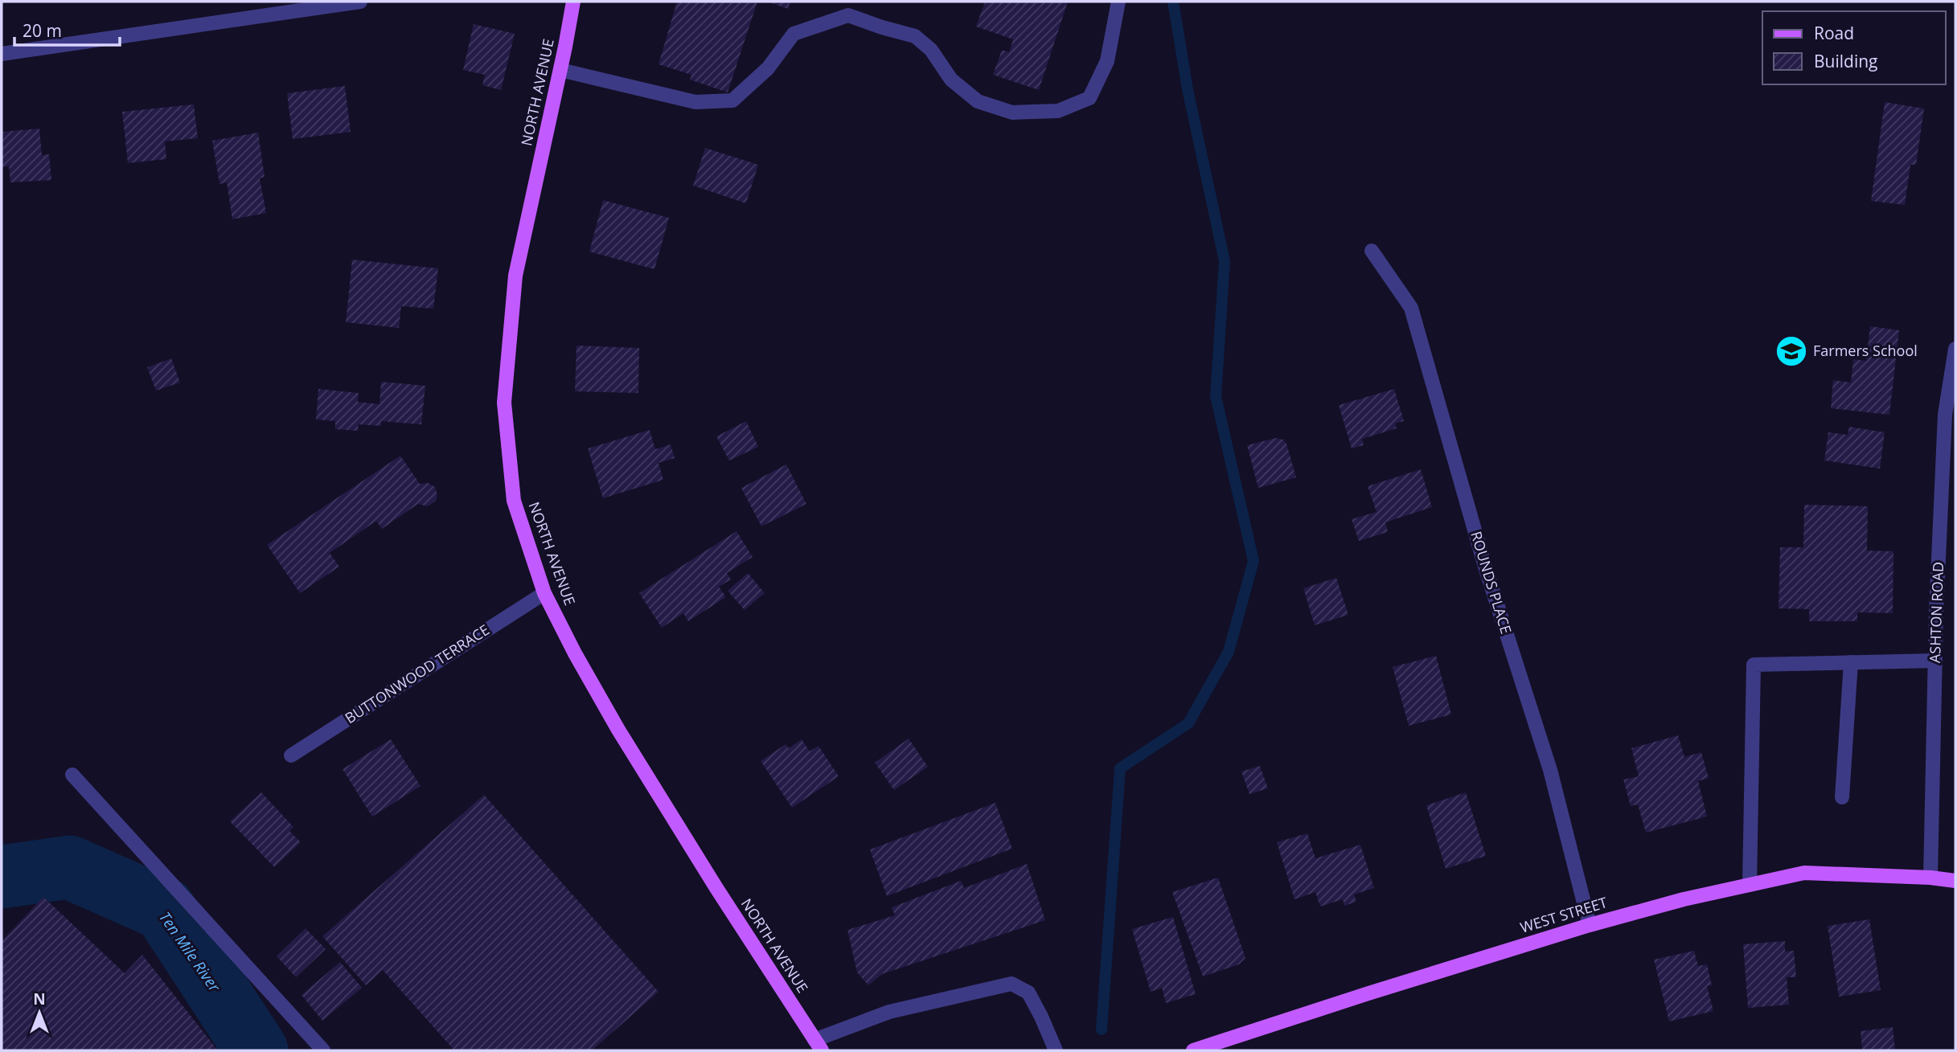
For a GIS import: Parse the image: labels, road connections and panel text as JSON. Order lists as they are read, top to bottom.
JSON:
{
  "streets": {
    "main road": ["NORTH AVENUE", "WEST STREET"],
    "street": ["ROUNDS PLACE", "ASHTON ROAD", "BUTTONWOOD TERRACE"]
  },
  "crossings": [
    ["NORTH AVENUE", "BUTTONWOOD TERRACE"],
    ["ROUNDS PLACE", "WEST STREET"],
    ["ASHTON ROAD", "WEST STREET"]
  ],
  "water": ["Ten Mile River"],
  "places": {
    "school or university": ["Farmers School"]
  },
  "legend": ["Road", "Building"],
  "scale_bar": "20 m",
  "north": "top"
}
